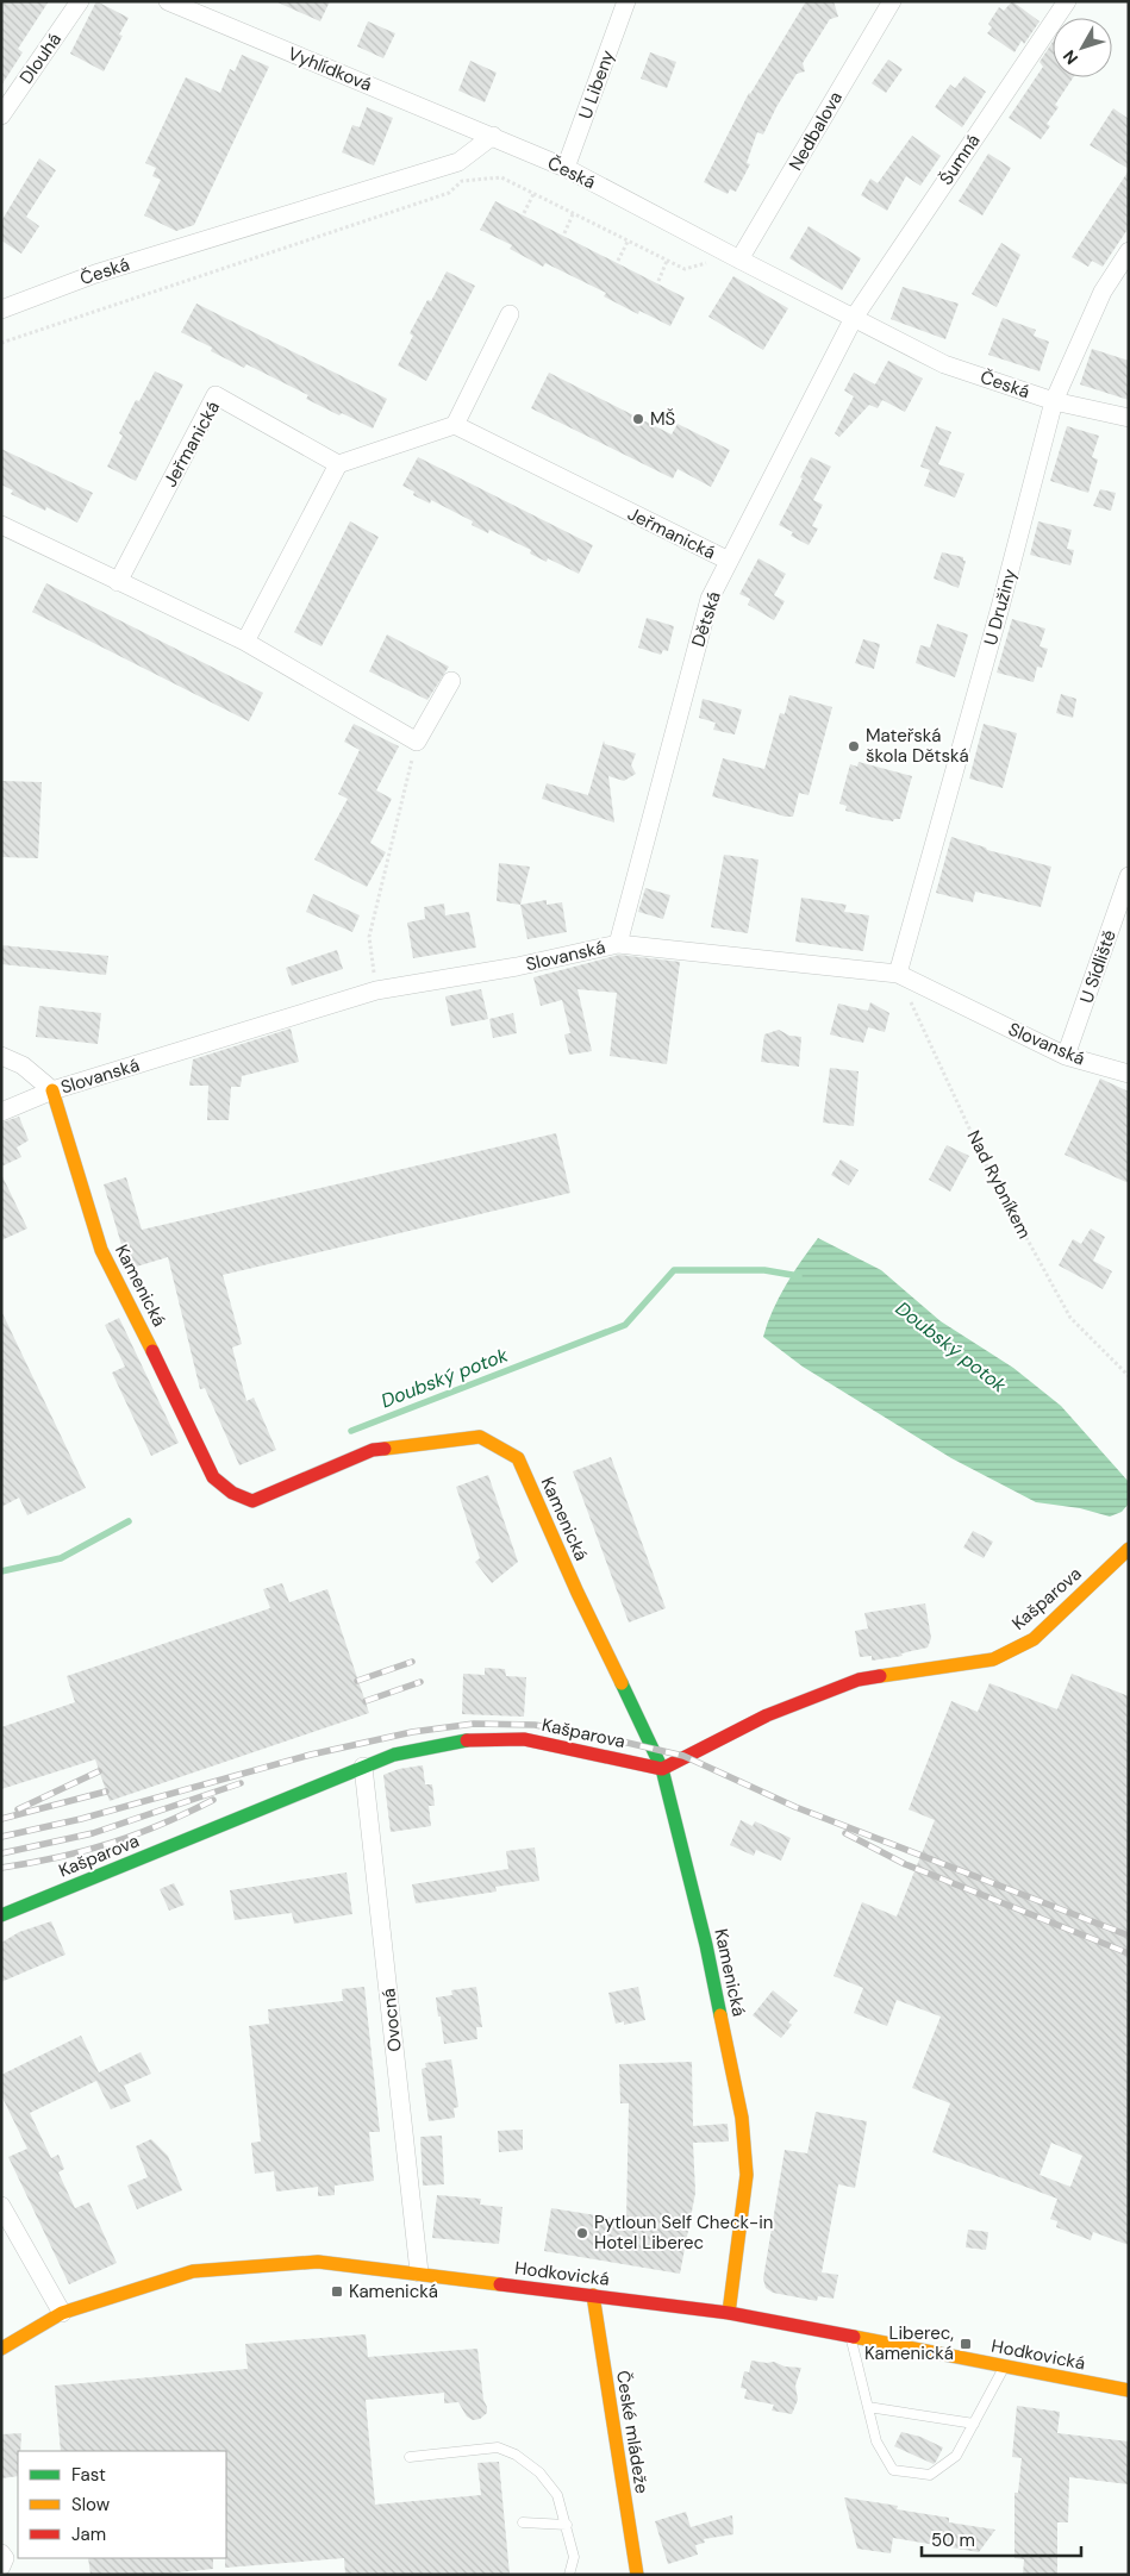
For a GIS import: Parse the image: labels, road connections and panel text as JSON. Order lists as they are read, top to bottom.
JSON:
{
  "streets": {
    "street": [
      "Dlouhá",
      "Vyhlídková",
      "U Libeny",
      "Nedbalova",
      "Šumná",
      "Česká",
      "Jeřmanická",
      "U Družiny",
      "Dětská",
      "Slovanská",
      "U Sídliště",
      "Kamenická",
      "Kašparova",
      "Ovocná",
      "Hodkovická",
      "České mládeže"
    ],
    "path": ["Nad Rybníkem"]
  },
  "crossings": [
    ["Vyhlídková", "Česká"],
    ["U Libeny", "Česká"],
    ["Nedbalova", "Česká"],
    ["Šumná", "Česká"],
    ["Šumná", "Dětská"],
    ["Česká", "U Družiny"],
    ["Česká", "Dětská"],
    ["Jeřmanická", "Dětská"],
    ["U Družiny", "Slovanská"],
    ["U Družiny", "Nad Rybníkem"],
    ["Dětská", "Slovanská"],
    ["Slovanská", "U Sídliště"],
    ["Slovanská", "Nad Rybníkem"],
    ["Slovanská", "Kamenická"],
    ["Kamenická", "Kašparova"],
    ["Kamenická", "Hodkovická"],
    ["Kašparova", "Ovocná"],
    ["Ovocná", "Hodkovická"],
    ["Hodkovická", "České mládeže"]
  ],
  "water": ["Doubský potok"],
  "places": {
    "other": ["MŠ", "Mateřská škola Dětská", "Pytloun Self Check-in Hotel Liberec"],
    "transit": ["Kamenická", "Liberec, Kamenická"]
  },
  "legend": ["Fast", "Slow", "Jam"],
  "scale_bar": "50 m",
  "north": "bottom left"
}
